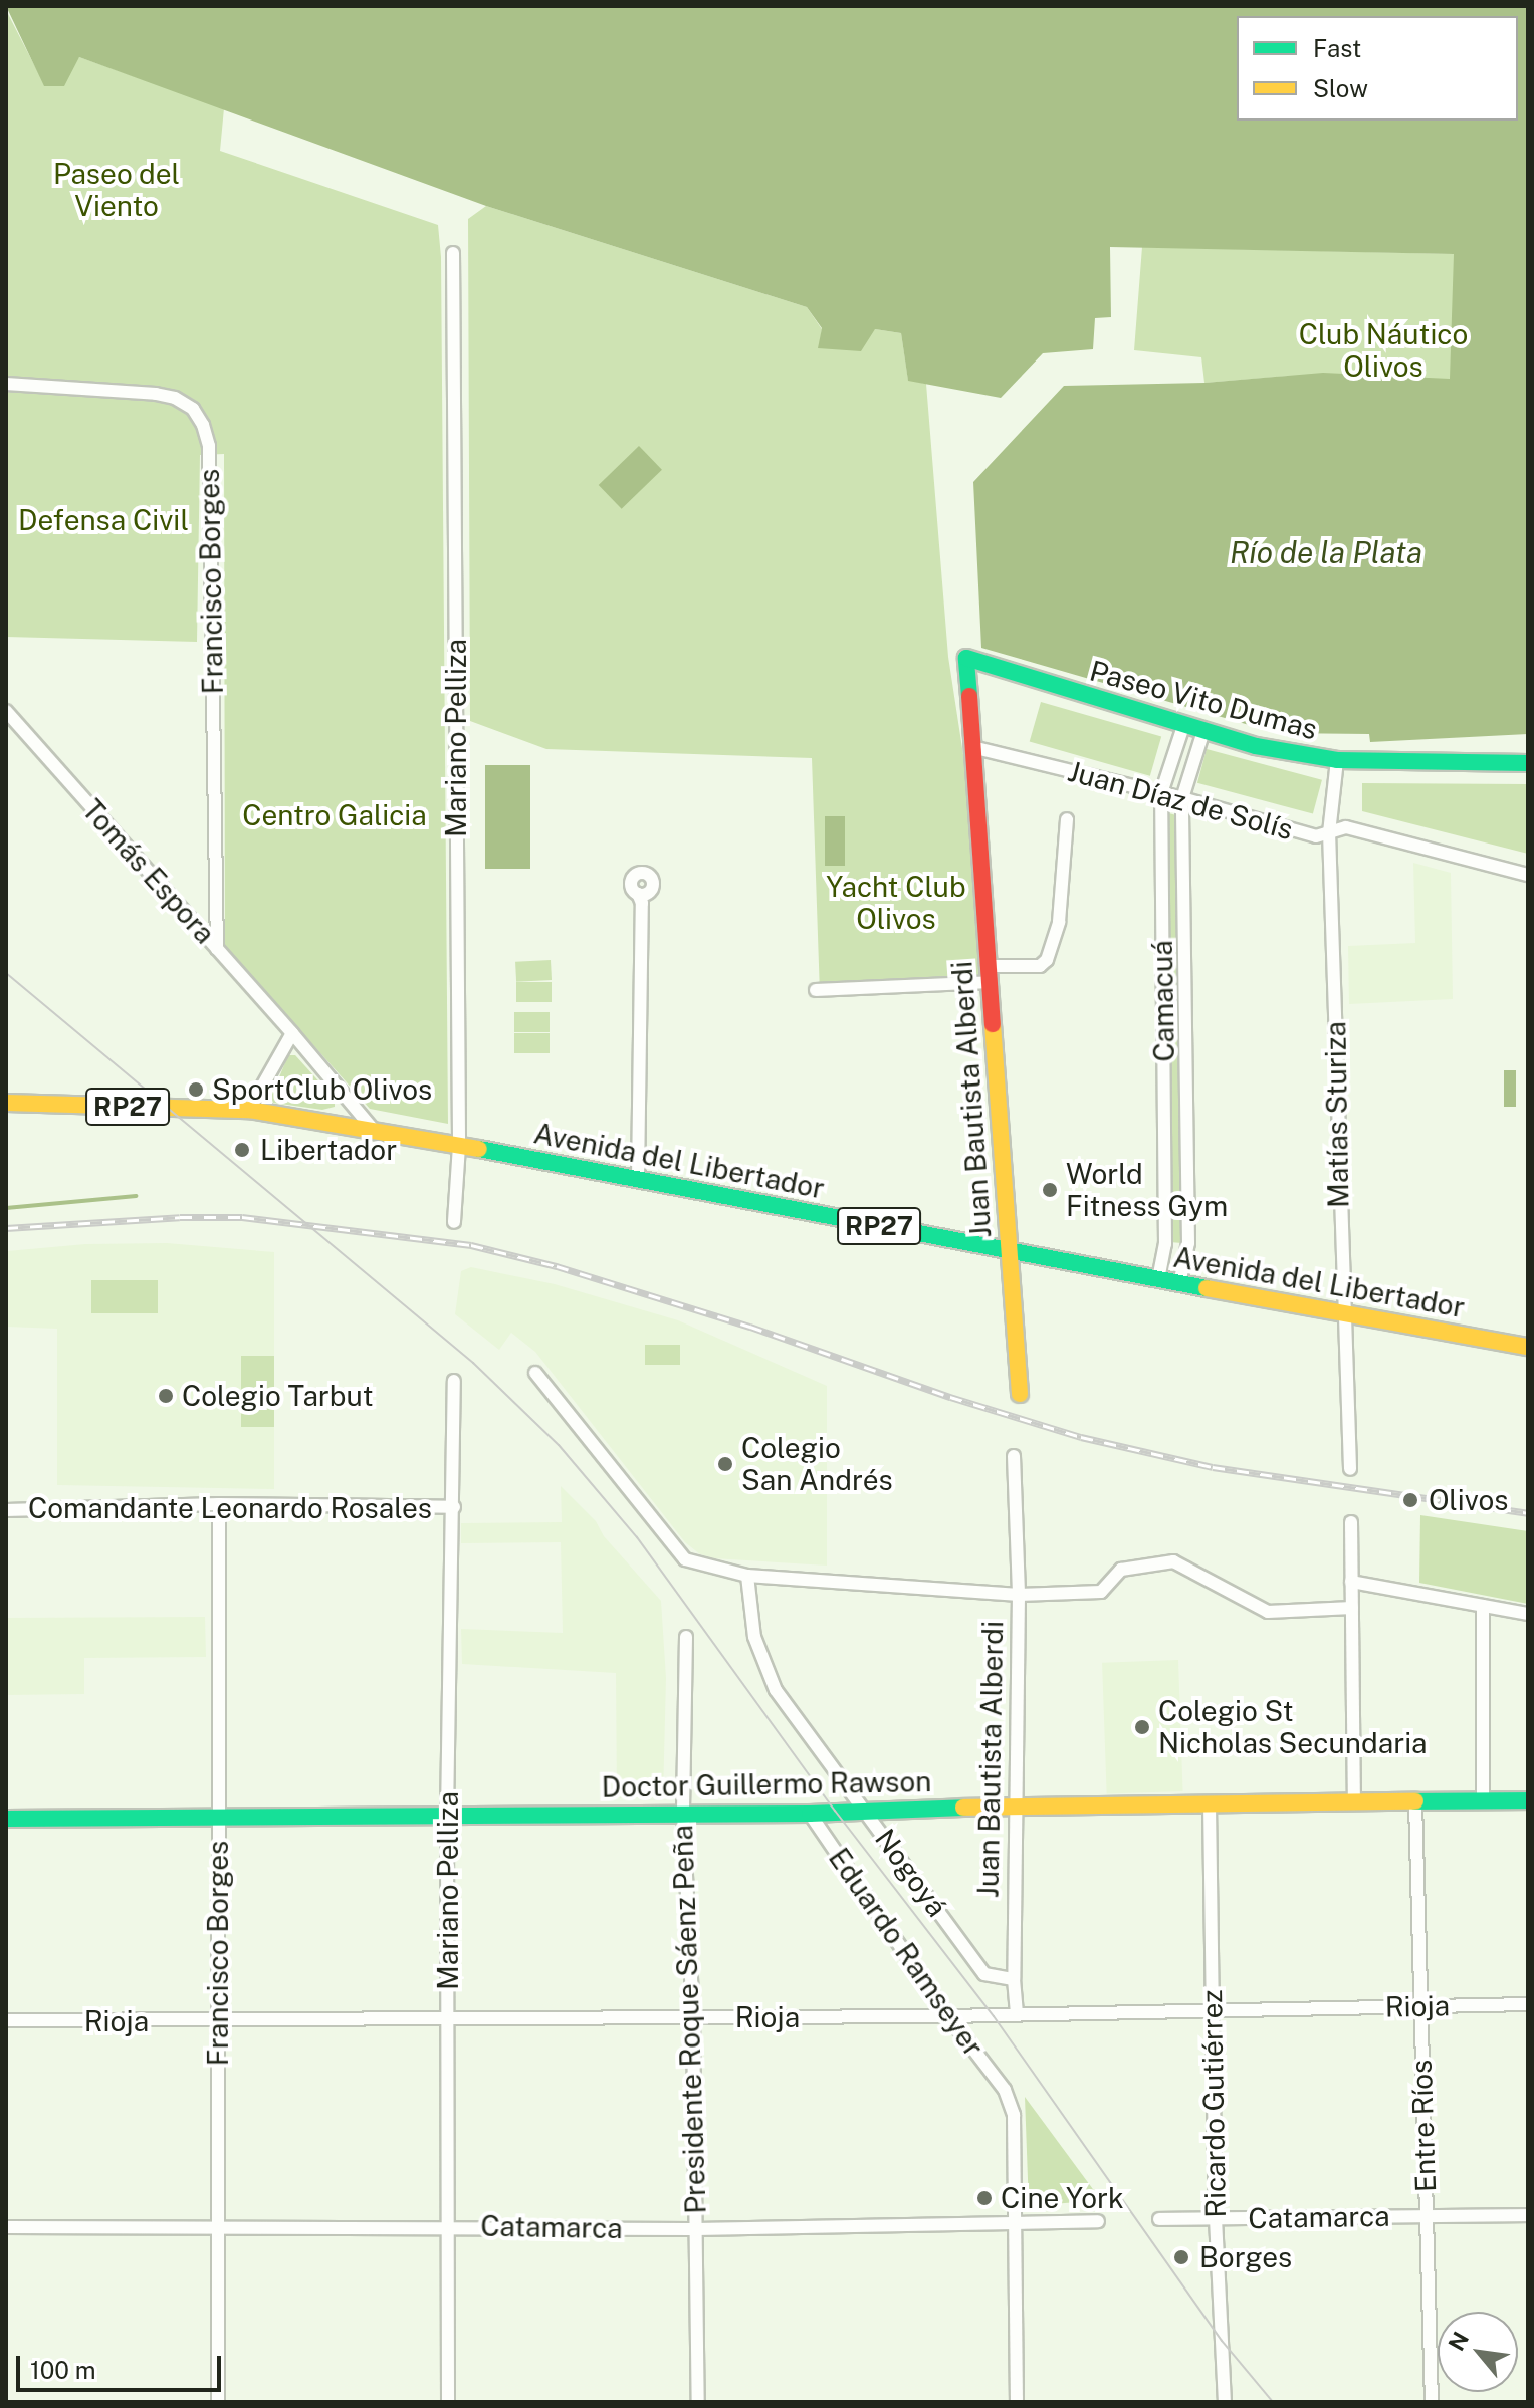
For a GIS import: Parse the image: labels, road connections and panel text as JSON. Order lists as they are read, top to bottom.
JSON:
{
  "streets": {
    "street": [
      "Francisco Borges",
      "Paseo Vito Dumas",
      "Mariano Pelliza",
      "Juan Díaz de Solís",
      "Tomás Espora",
      "Camacuá",
      "Juan Bautista Alberdi",
      "RP27",
      "Matías Sturiza",
      "Avenida del Libertador",
      "Comandante Leonardo Rosales",
      "Doctor Guillermo Rawson",
      "Nogoyá",
      "Eduardo Ramseyer",
      "Rioja",
      "Presidente Roque Sáenz Peña",
      "Ricardo Gutiérrez",
      "Entre Ríos",
      "Catamarca"
    ]
  },
  "crossings": [
    ["Francisco Borges", "Tomás Espora"],
    ["Francisco Borges", "Comandante Leonardo Rosales"],
    ["Francisco Borges", "Doctor Guillermo Rawson"],
    ["Francisco Borges", "Rioja"],
    ["Francisco Borges", "Catamarca"],
    ["Paseo Vito Dumas", "Camacuá"],
    ["Paseo Vito Dumas", "Juan Bautista Alberdi"],
    ["Paseo Vito Dumas", "Matías Sturiza"],
    ["Mariano Pelliza", "Avenida del Libertador"],
    ["Mariano Pelliza", "Comandante Leonardo Rosales"],
    ["Mariano Pelliza", "Doctor Guillermo Rawson"],
    ["Mariano Pelliza", "Rioja"],
    ["Mariano Pelliza", "Catamarca"],
    ["Juan Díaz de Solís", "Camacuá"],
    ["Juan Díaz de Solís", "Juan Bautista Alberdi"],
    ["Juan Díaz de Solís", "Matías Sturiza"],
    ["Tomás Espora", "Avenida del Libertador"],
    ["Camacuá", "Avenida del Libertador"],
    ["Juan Bautista Alberdi", "Avenida del Libertador"],
    ["Juan Bautista Alberdi", "Doctor Guillermo Rawson"],
    ["Juan Bautista Alberdi", "Nogoyá"],
    ["Juan Bautista Alberdi", "Rioja"],
    ["Matías Sturiza", "Avenida del Libertador"],
    ["Doctor Guillermo Rawson", "Nogoyá"],
    ["Doctor Guillermo Rawson", "Eduardo Ramseyer"],
    ["Doctor Guillermo Rawson", "Presidente Roque Sáenz Peña"],
    ["Doctor Guillermo Rawson", "Ricardo Gutiérrez"],
    ["Doctor Guillermo Rawson", "Entre Ríos"],
    ["Eduardo Ramseyer", "Rioja"],
    ["Eduardo Ramseyer", "Catamarca"],
    ["Rioja", "Presidente Roque Sáenz Peña"],
    ["Rioja", "Ricardo Gutiérrez"],
    ["Rioja", "Entre Ríos"],
    ["Presidente Roque Sáenz Peña", "Catamarca"],
    ["Ricardo Gutiérrez", "Catamarca"],
    ["Entre Ríos", "Catamarca"]
  ],
  "water": ["Río de la Plata"],
  "parks": [
    "Paseo del Viento",
    "Club Náutico Olivos",
    "Defensa Civil",
    "Centro Galicia",
    "Yacht Club Olivos"
  ],
  "places": [
    "SportClub Olivos",
    "Libertador",
    "World Fitness Gym",
    "Colegio Tarbut",
    "Colegio San Andrés",
    "Olivos",
    "Colegio St Nicholas Secundaria",
    "Cine York",
    "Borges"
  ],
  "legend": ["Fast", "Slow"],
  "scale_bar": "100 m",
  "north": "top left"
}
